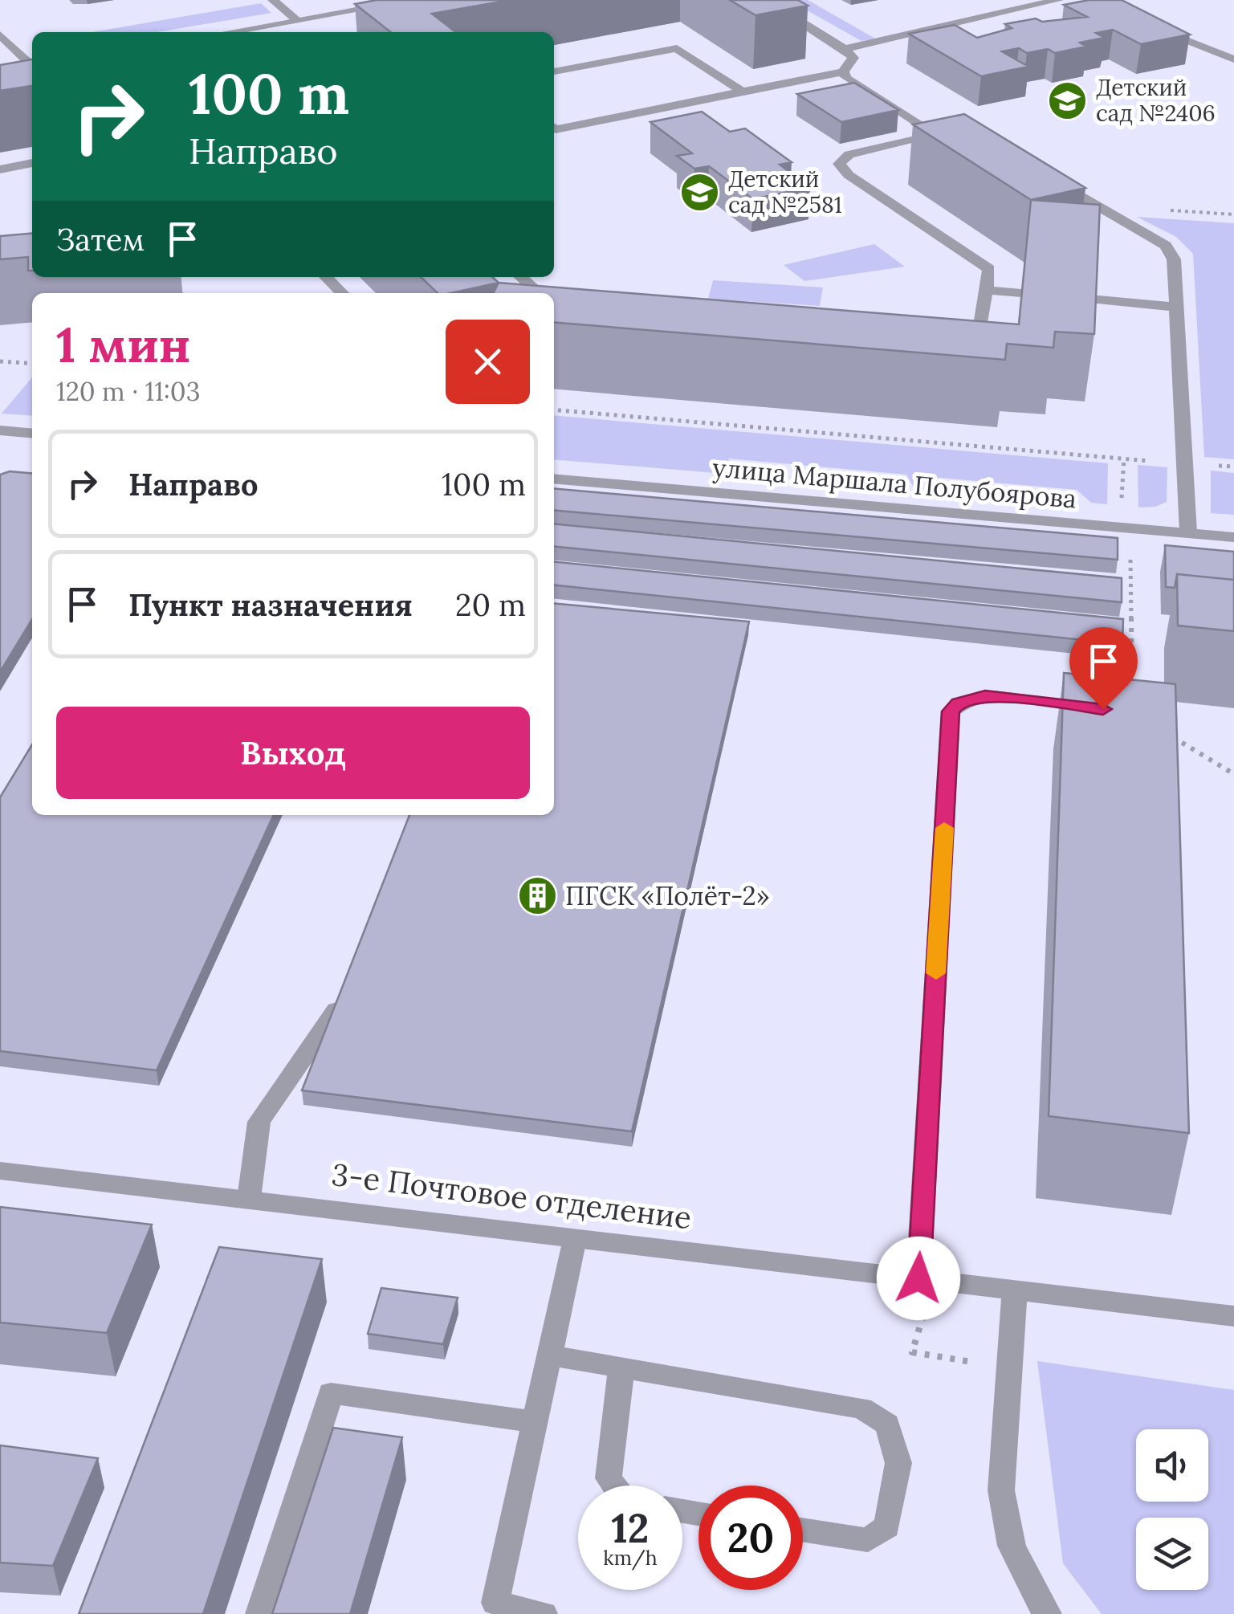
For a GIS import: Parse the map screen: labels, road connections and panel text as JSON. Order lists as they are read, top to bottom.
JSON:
{
  "streets": {
    "street": ["улица Маршала Полубоярова", "3-е Почтовое отделение"]
  },
  "places": {
    "school or university": ["Детский сад №2406", "Детский сад №2581"],
    "building": ["ПГСК «Полёт-2»"]
  },
  "page": {
    "turn": ["100 m", "Направо"],
    "then": "Затем",
    "heading": ["1 мин", "120 m · 11:03"],
    "list": [
      {
        "name": "Направо",
        "value": "100 m"
      },
      {
        "name": "Пункт назначения",
        "value": "20 m"
      }
    ],
    "buttons": "Выход",
    "speed": "12 km/h",
    "limit": "20"
  }
}
